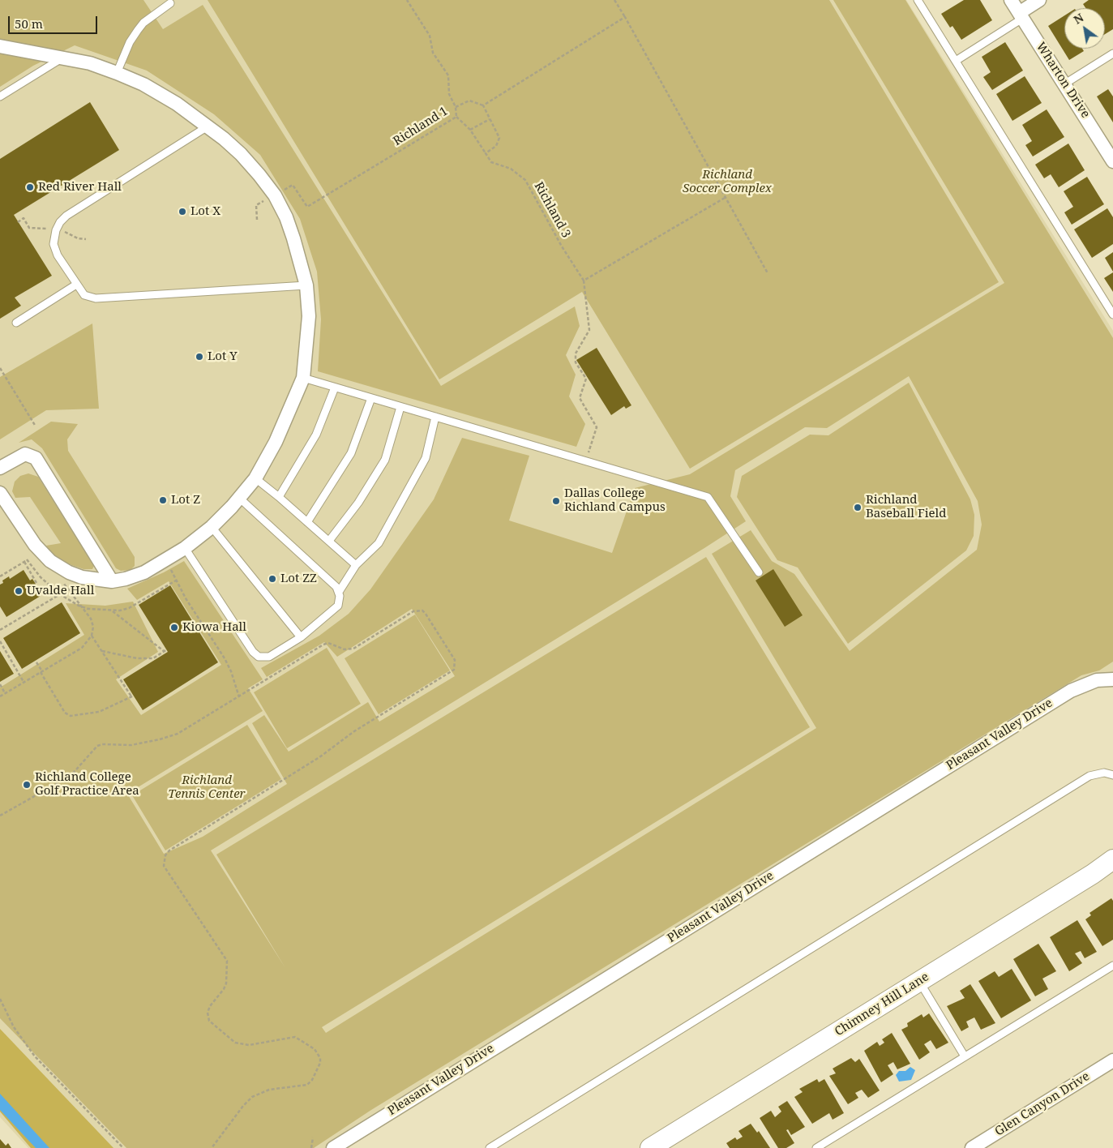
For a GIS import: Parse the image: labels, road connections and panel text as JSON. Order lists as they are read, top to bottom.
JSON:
{
  "streets": {
    "street": [
      "Wharton Drive",
      "Pleasant Valley Drive",
      "Chimney Hill Lane",
      "Glen Canyon Drive"
    ],
    "path": ["Richland 1", "Richland 3"]
  },
  "crossings": [
    ["Richland 1", "Richland 3"]
  ],
  "parks": ["Richland Soccer Complex", "Richland Tennis Center"],
  "places": [
    "Red River Hall",
    "Lot X",
    "Lot Y",
    "Lot Z",
    "Dallas College Richland Campus",
    "Richland Baseball Field",
    "Lot ZZ",
    "Uvalde Hall",
    "Kiowa Hall",
    "Richland College Golf Practice Area"
  ],
  "scale_bar": "50 m",
  "north": "top left"
}
